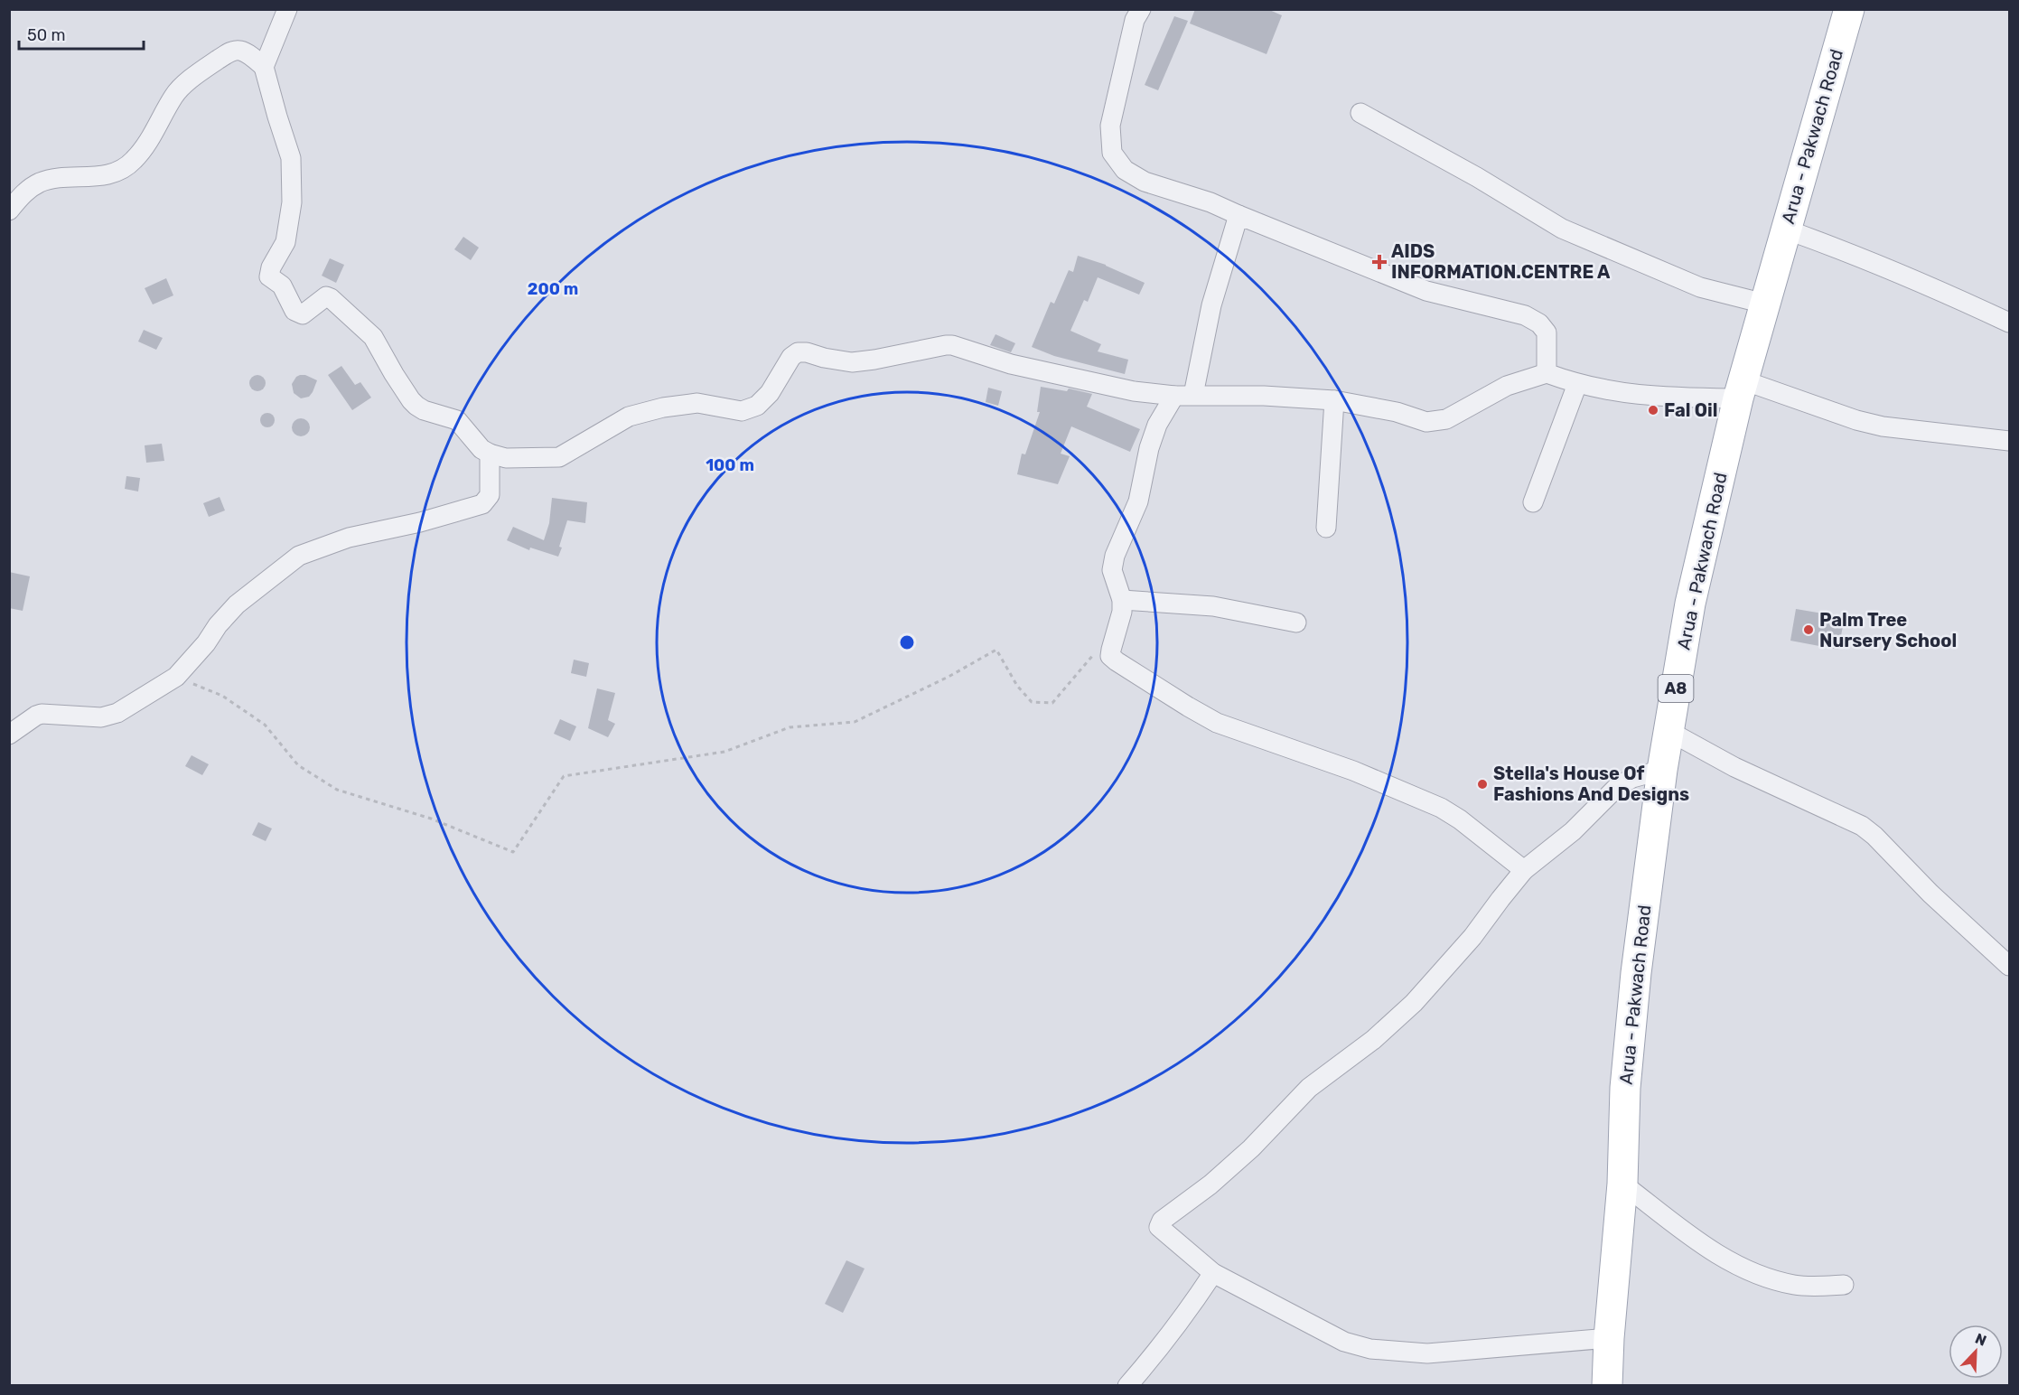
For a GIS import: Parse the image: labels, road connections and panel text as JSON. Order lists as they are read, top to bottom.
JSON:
{
  "streets": {
    "main road": ["Arua - Pakwach Road", "A8"]
  },
  "places": {
    "health": ["AIDS INFORMATION.CENTRE A"],
    "other": ["Fal Oil", "Palm Tree Nursery School", "Stella's House Of Fashions And Designs"]
  },
  "scale_bar": "50 m",
  "north": "top right",
  "rings": ["200 m", "100 m"]
}
